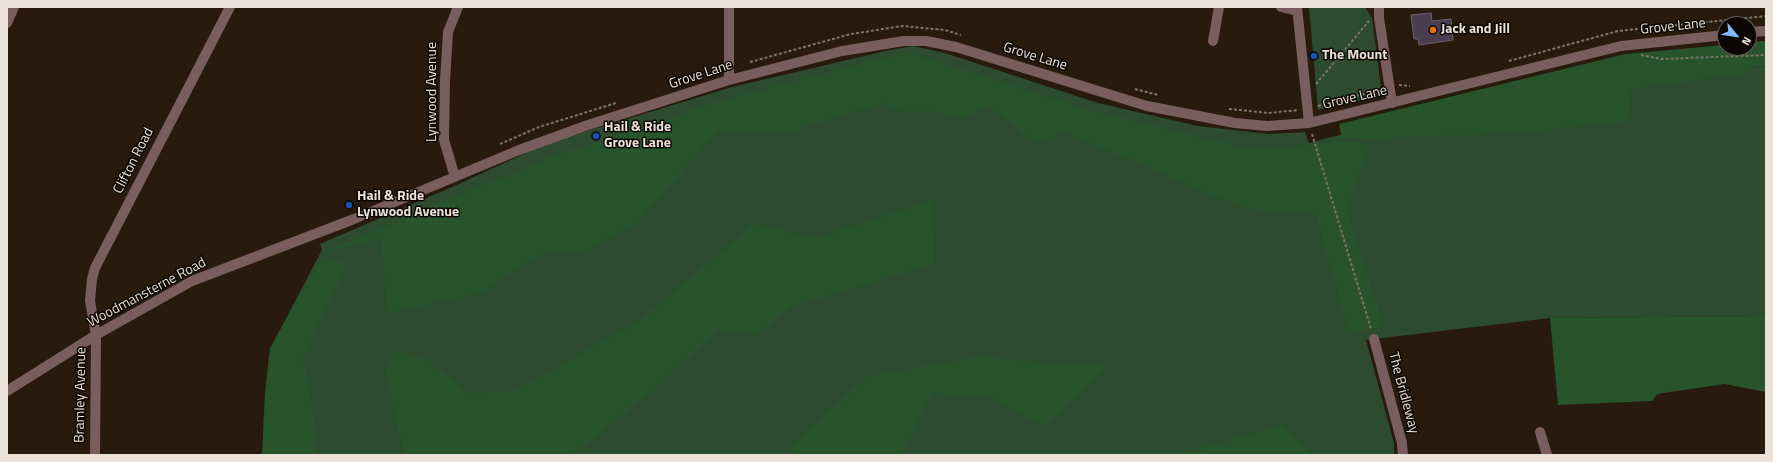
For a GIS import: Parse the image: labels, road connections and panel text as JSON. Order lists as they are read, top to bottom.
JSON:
{
  "streets": {
    "street": [
      "Grove Lane",
      "Lynwood Avenue",
      "Clifton Road",
      "Woodmansterne Road",
      "The Bridleway",
      "Bramley Avenue"
    ]
  },
  "crossings": [
    ["Grove Lane", "Lynwood Avenue"],
    ["Grove Lane", "Woodmansterne Road"],
    ["Clifton Road", "Woodmansterne Road"],
    ["Clifton Road", "Bramley Avenue"],
    ["Woodmansterne Road", "Bramley Avenue"]
  ],
  "places": [
    "Jack and Jill",
    "The Mount",
    "Hail & Ride Grove Lane",
    "Hail & Ride Lynwood Avenue"
  ],
  "north": "bottom right"
}
